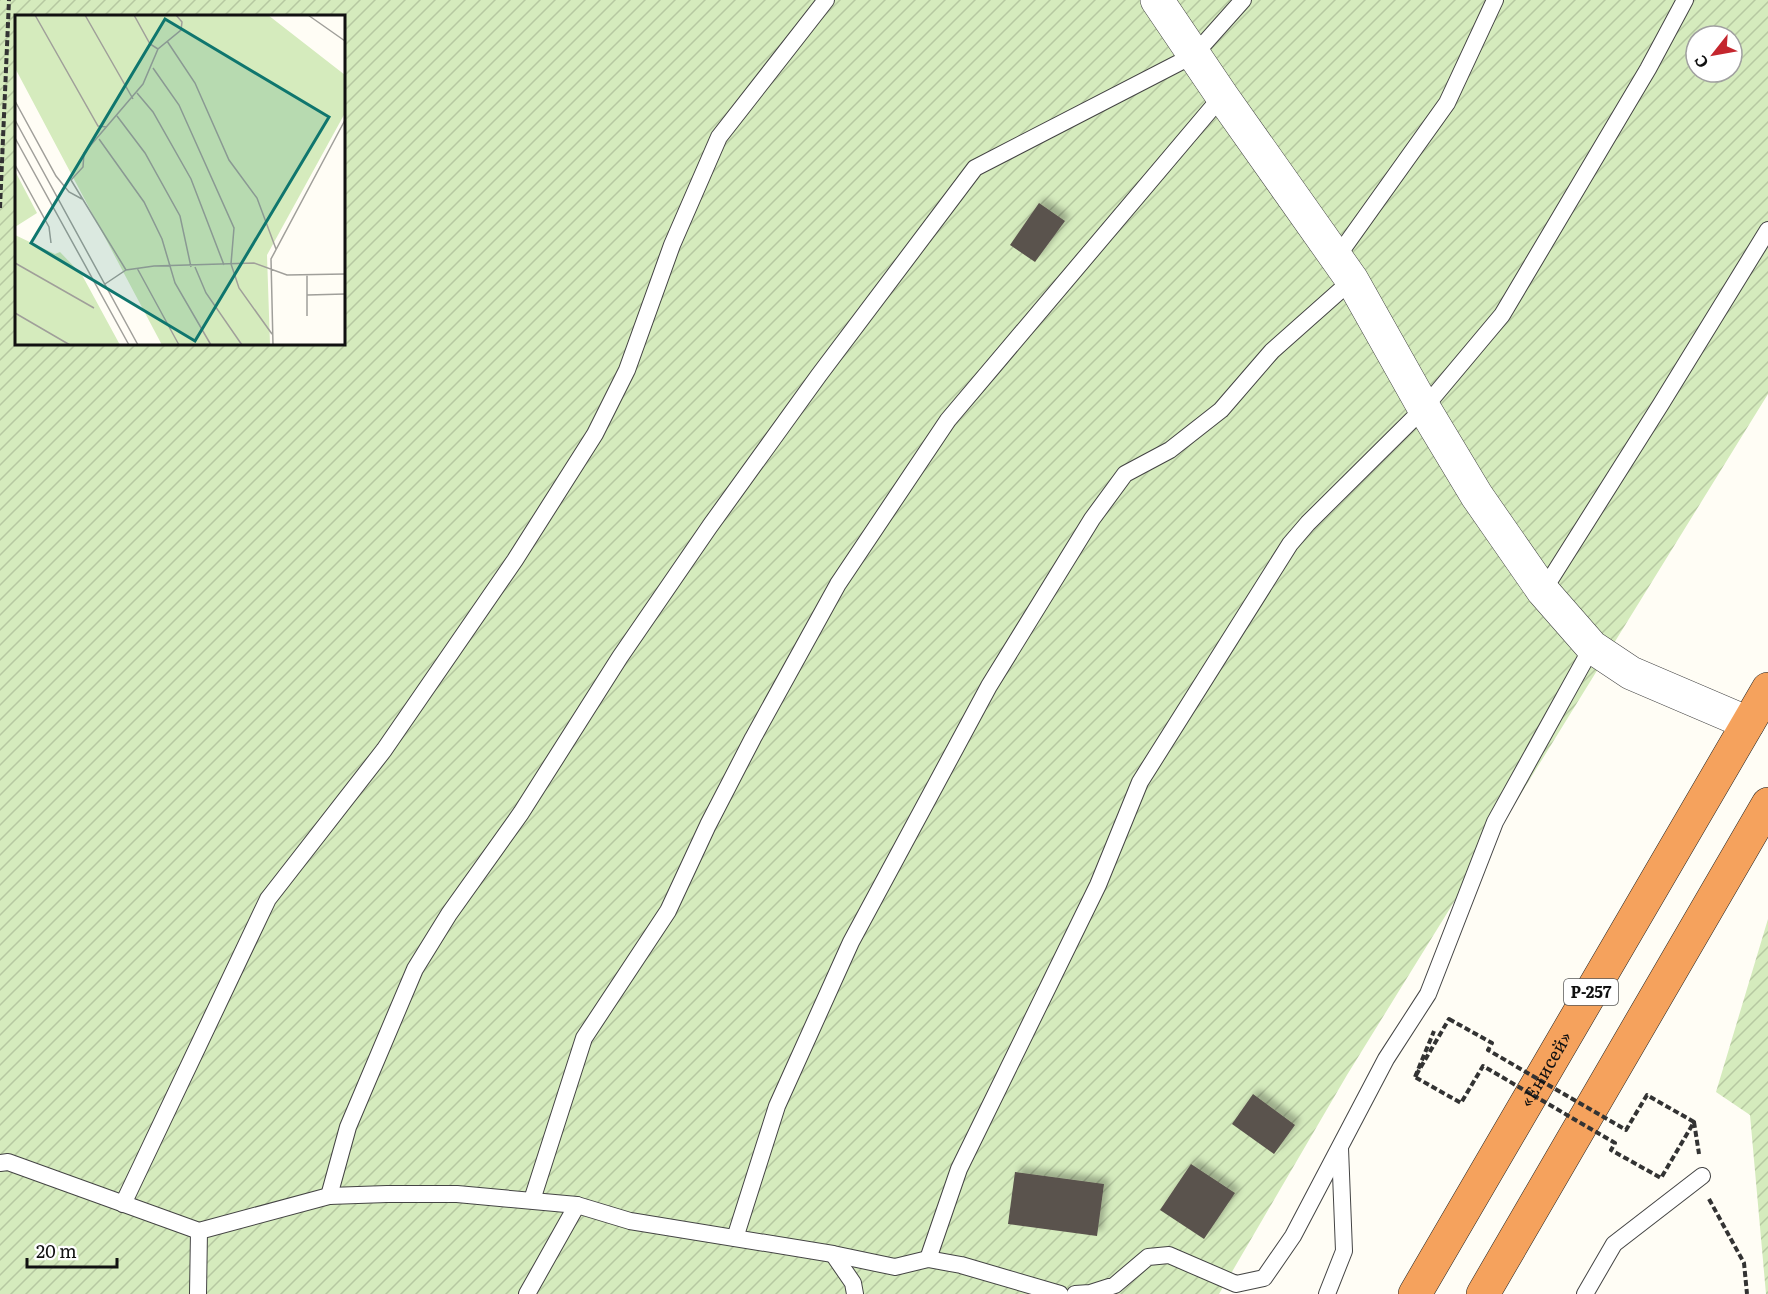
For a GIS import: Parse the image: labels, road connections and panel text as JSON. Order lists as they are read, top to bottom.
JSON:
{
  "streets": {
    "highway": ["Р-257", "«Енисей»"]
  },
  "scale_bar": "20 m",
  "north": "bottom left"
}
